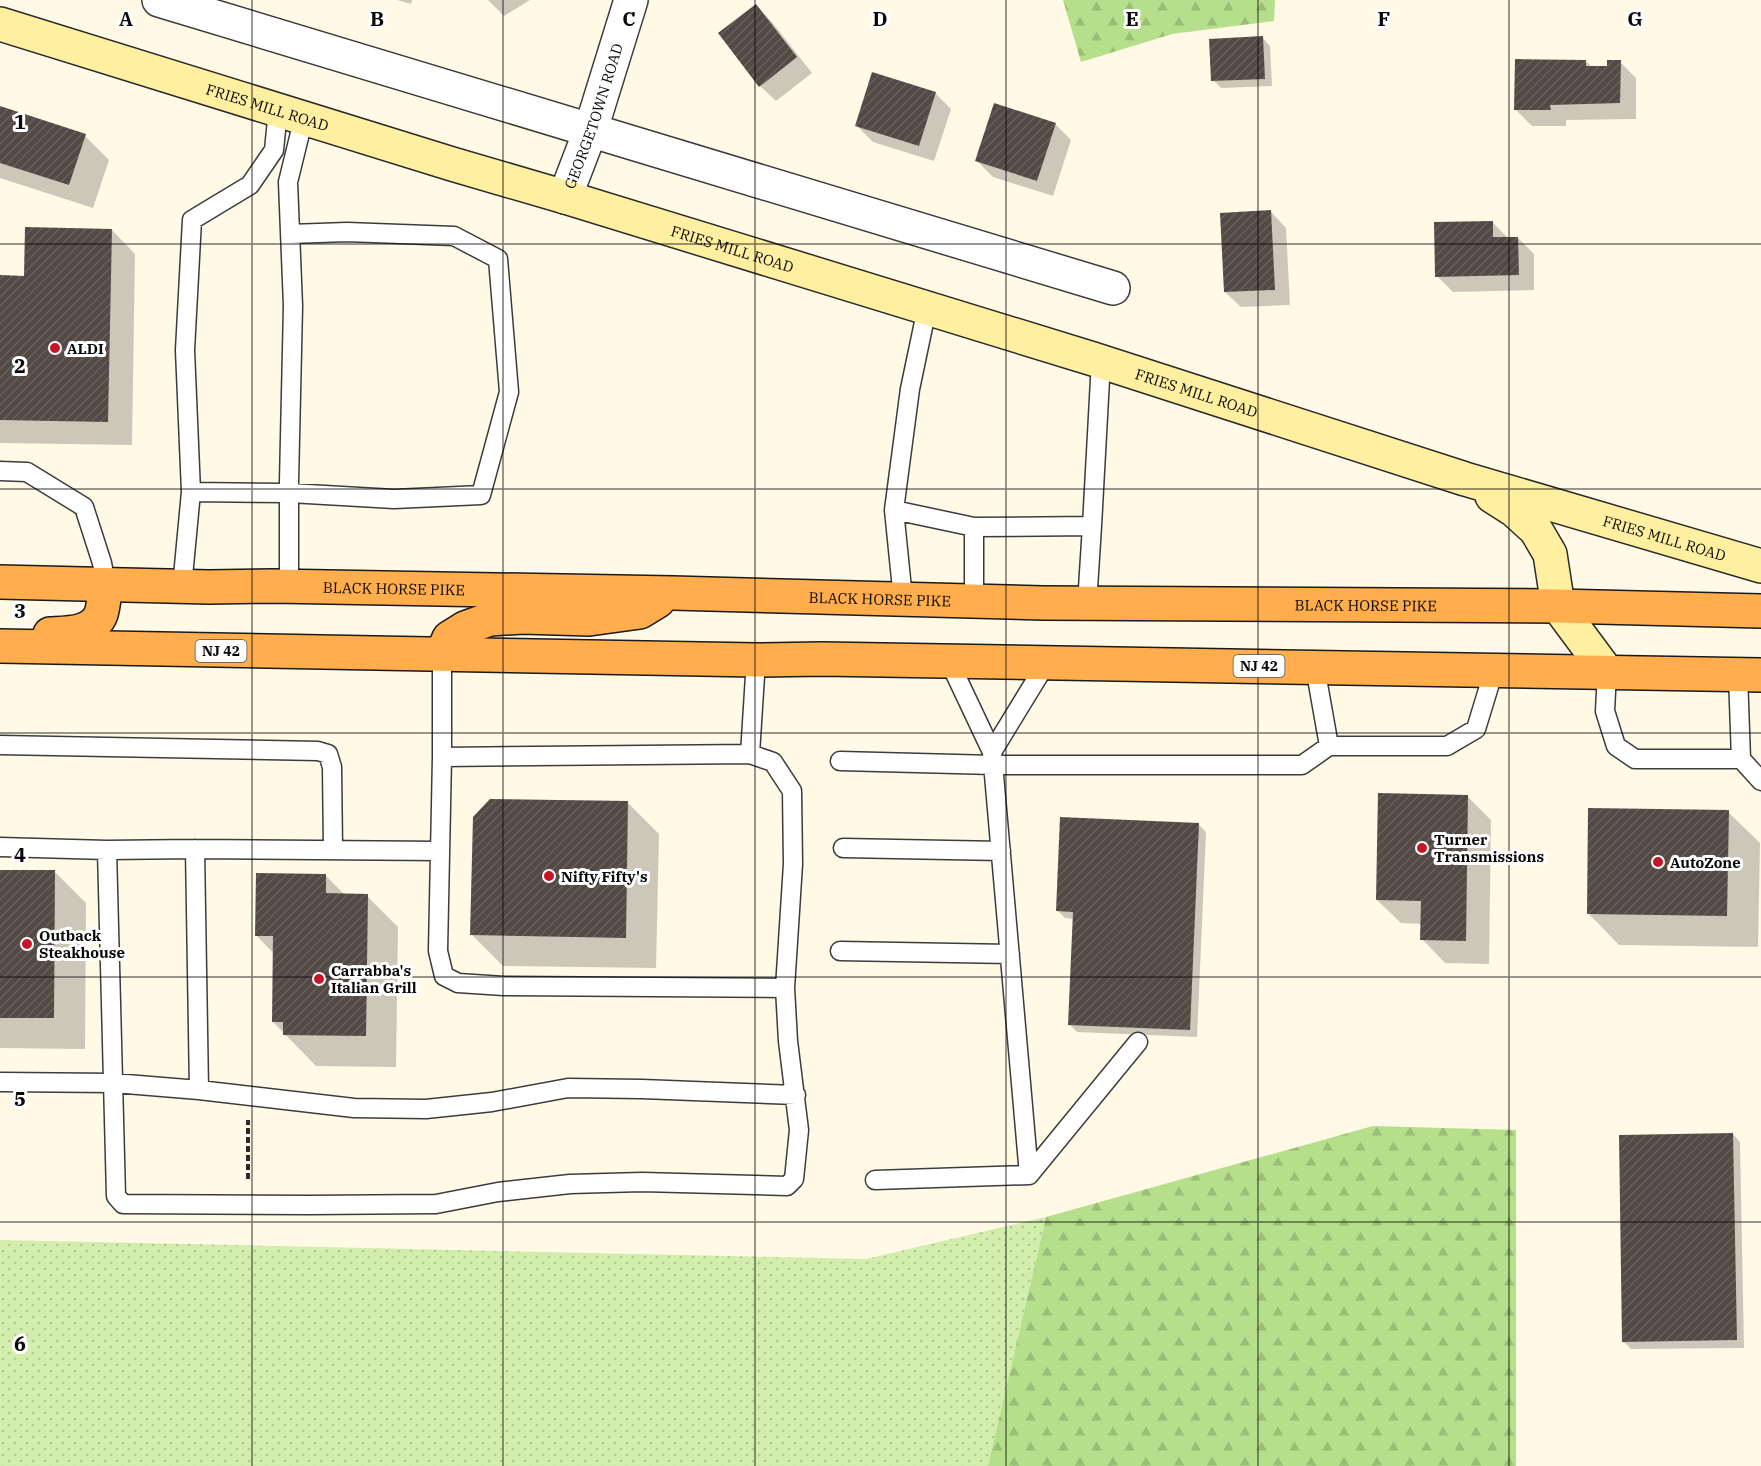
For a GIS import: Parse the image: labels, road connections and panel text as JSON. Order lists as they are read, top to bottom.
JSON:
{
  "streets": {
    "highway": ["BLACK HORSE PIKE", "NJ 42"],
    "main road": ["FRIES MILL ROAD"],
    "street": ["GEORGETOWN ROAD"]
  },
  "crossings": [
    ["FRIES MILL ROAD", "GEORGETOWN ROAD"],
    ["FRIES MILL ROAD", "BLACK HORSE PIKE"],
    ["FRIES MILL ROAD", "NJ 42"]
  ],
  "places": [
    "ALDI",
    "Turner Transmissions",
    "AutoZone",
    "Nifty Fifty's",
    "Outback Steakhouse",
    "Carrabba's Italian Grill"
  ],
  "grid": {
    "columns": [
      "A",
      "B",
      "C",
      "D",
      "E",
      "F",
      "G"
    ],
    "rows": [
      "1",
      "2",
      "3",
      "4",
      "5",
      "6"
    ]
  }
}
